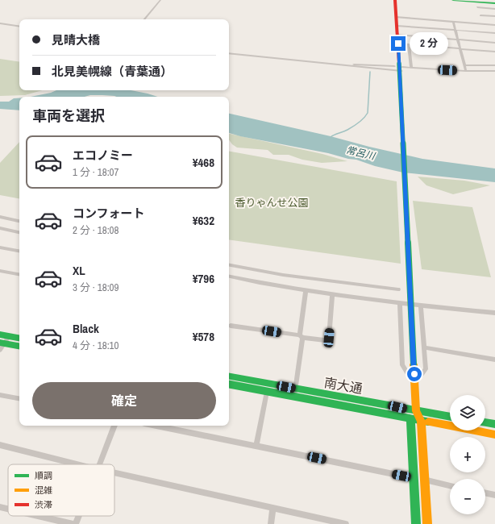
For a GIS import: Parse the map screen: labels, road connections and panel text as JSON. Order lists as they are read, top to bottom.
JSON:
{
  "streets": {
    "main road": ["南大通"]
  },
  "water": ["常呂川"],
  "parks": ["香りゃんせ公園"],
  "legend": ["順調", "混雑", "渋滞"],
  "page": {
    "banner": ["見晴大橋", "北見美幌線（青葉通）"],
    "bubble": "2 分",
    "heading": "車両を選択",
    "list": [
      {
        "name": "エコノミー",
        "note": "1 分 · 18:07",
        "value": "¥468"
      },
      {
        "name": "コンフォート",
        "note": "2 分 · 18:08",
        "value": "¥632"
      },
      {
        "name": "XL",
        "note": "3 分 · 18:09",
        "value": "¥796"
      },
      {
        "name": "Black",
        "note": "4 分 · 18:10",
        "value": "¥578"
      }
    ],
    "buttons": "確定",
    "map_buttons": ["+", "−"]
  }
}
